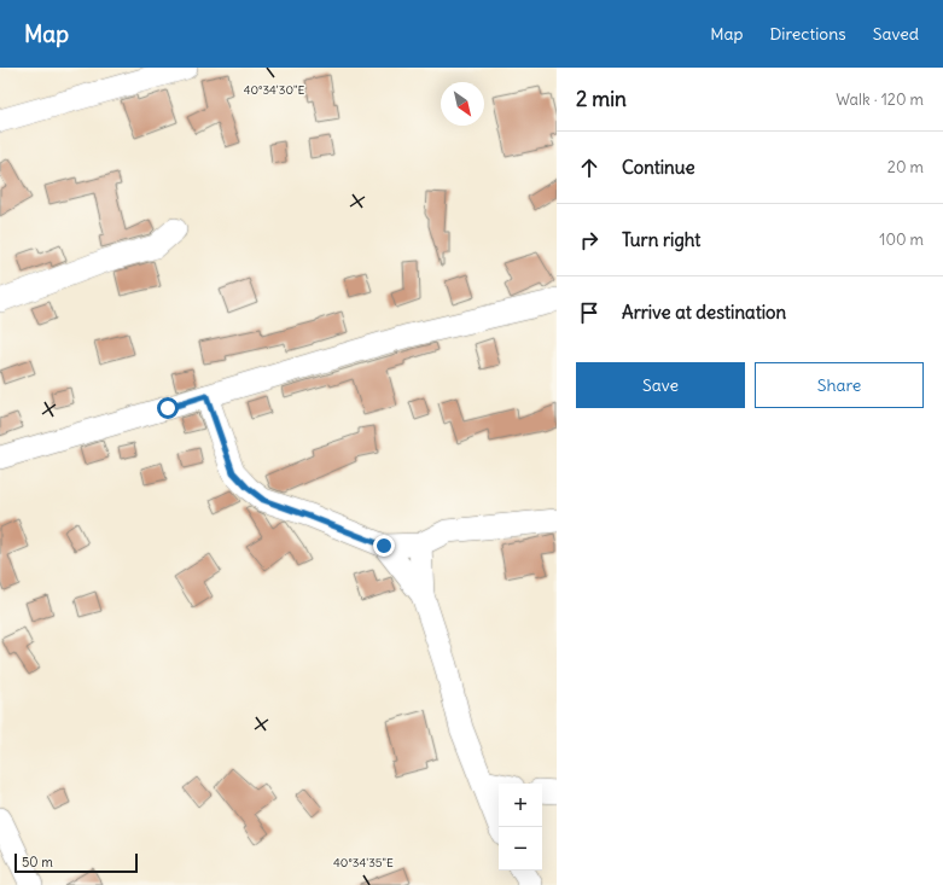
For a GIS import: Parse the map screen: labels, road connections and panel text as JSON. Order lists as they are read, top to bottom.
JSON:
{
  "scale_bar": "50 m",
  "north": "bottom right",
  "page": {
    "header": "Map",
    "nav": ["Map", "Directions", "Saved"],
    "heading": ["2 min", "Walk · 120 m"],
    "list": [
      ["Continue", "20 m"],
      ["Turn right", "100 m"],
      "Arrive at destination"
    ],
    "buttons": ["Save", "Share"],
    "map_buttons": ["+", "−"],
    "scale": "50 m"
  },
  "coordinates": ["40°34'30\"E", "40°34'35\"E"]
}
